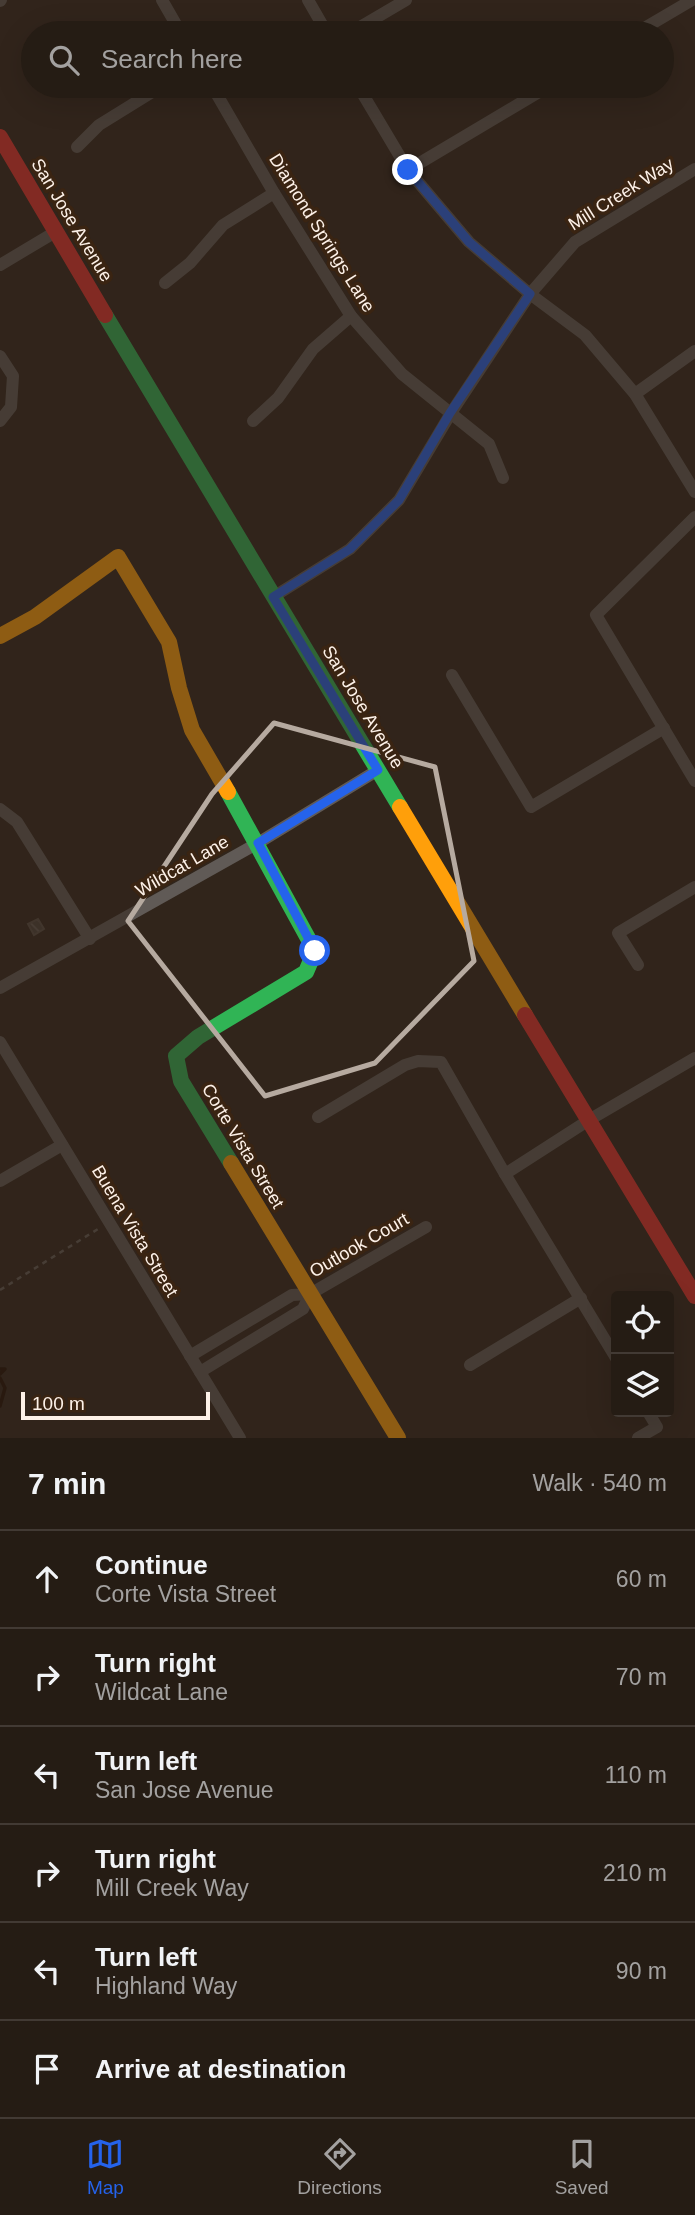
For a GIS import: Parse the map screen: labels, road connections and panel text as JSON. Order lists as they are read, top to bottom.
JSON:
{
  "streets": {
    "street": [
      "Mill Creek Way",
      "San Jose Avenue",
      "Diamond Springs Lane",
      "Wildcat Lane",
      "Corte Vista Street",
      "Buena Vista Street",
      "Outlook Court"
    ]
  },
  "crossings": [
    ["Mill Creek Way", "San Jose Avenue"],
    ["Mill Creek Way", "Diamond Springs Lane"],
    ["San Jose Avenue", "Wildcat Lane"],
    ["Wildcat Lane", "Corte Vista Street"],
    ["Corte Vista Street", "Outlook Court"]
  ],
  "scale_bar": "100 m",
  "page": {
    "search": "Search here",
    "scale": "100 m",
    "heading": ["7 min", "Walk · 540 m"],
    "list": [
      ["Continue", "Corte Vista Street", "60 m"],
      ["Turn right", "Wildcat Lane", "70 m"],
      ["Turn left", "San Jose Avenue", "110 m"],
      ["Turn right", "Mill Creek Way", "210 m"],
      ["Turn left", "Highland Way", "90 m"],
      "Arrive at destination"
    ],
    "nav": ["Map", "Directions", "Saved"]
  }
}
